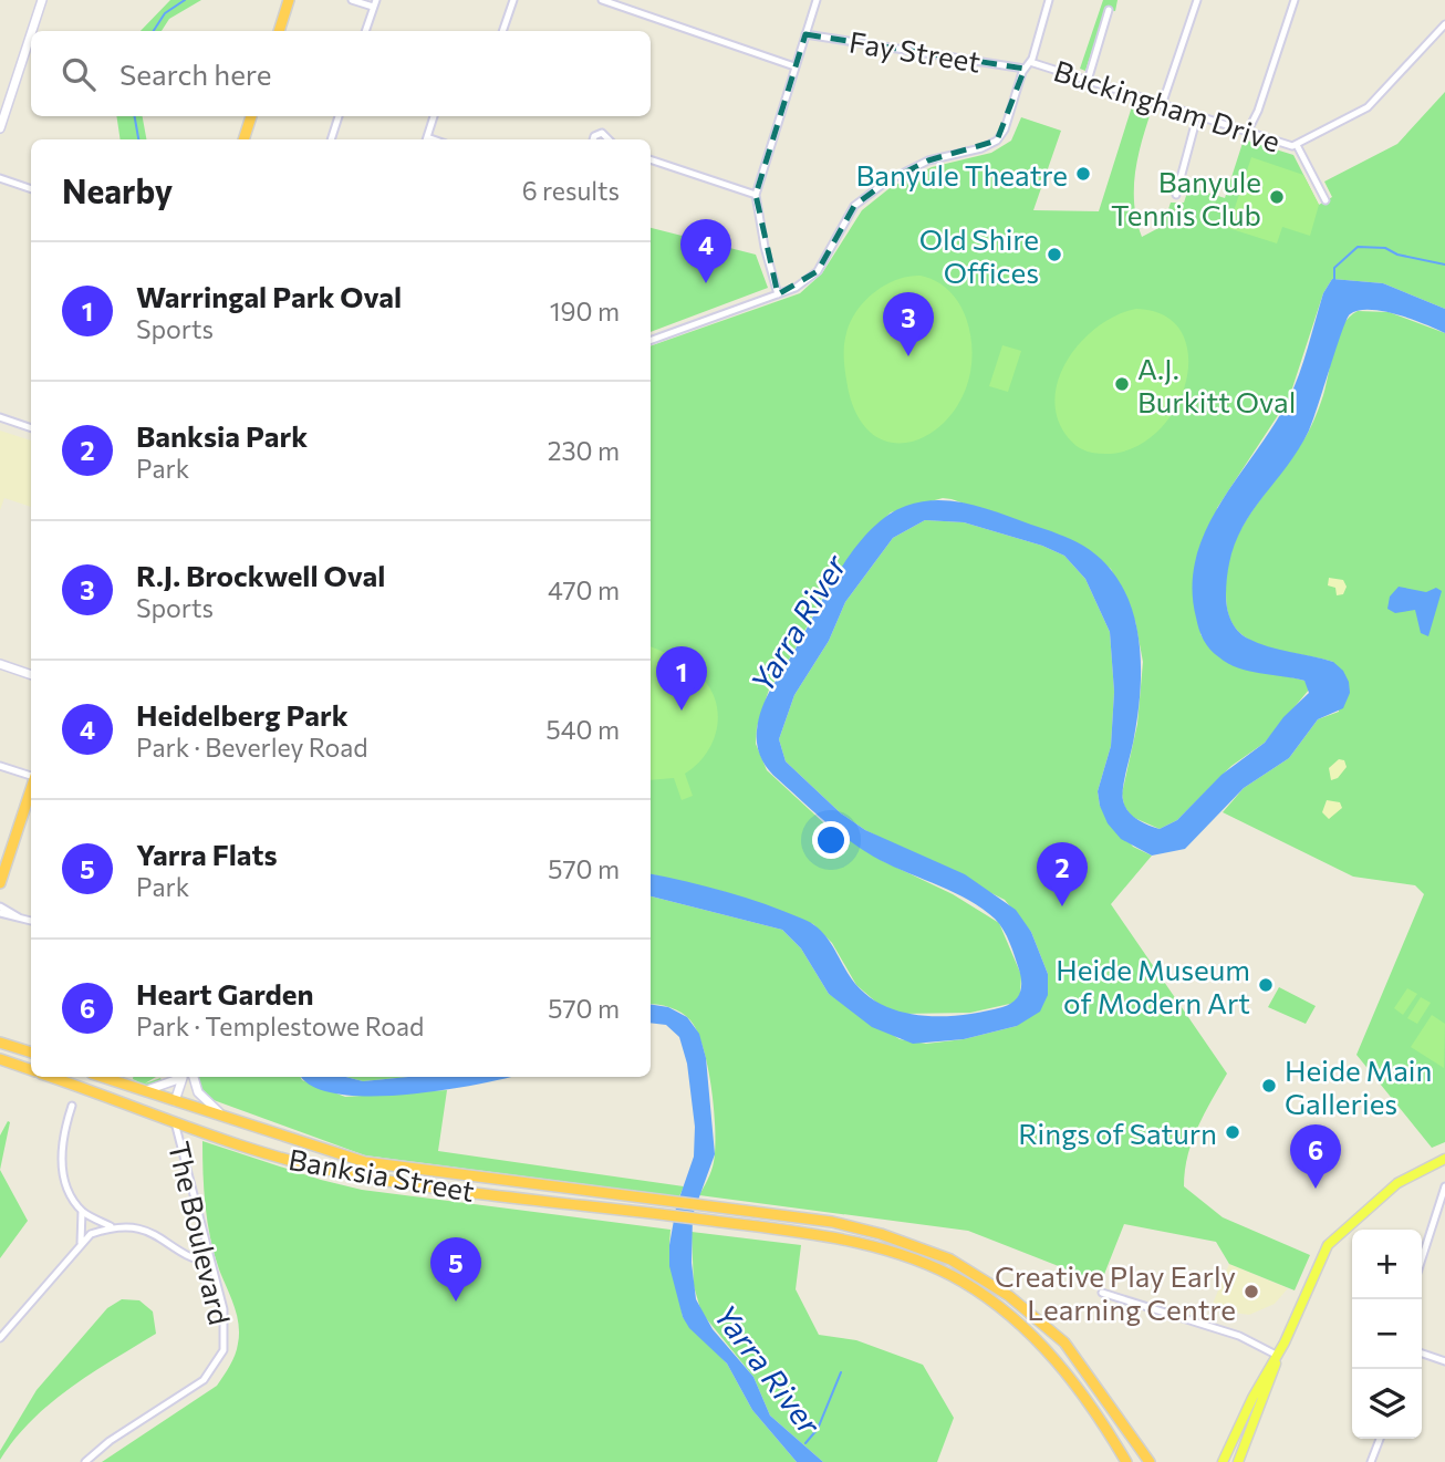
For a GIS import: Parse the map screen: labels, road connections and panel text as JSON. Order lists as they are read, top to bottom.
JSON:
{
  "streets": {
    "highway": ["Banksia Street"],
    "street": ["Fay Street", "Buckingham Drive", "The Boulevard"]
  },
  "crossings": [
    ["Banksia Street", "The Boulevard"]
  ],
  "water": ["Yarra River"],
  "places": [
    "Banyule Theatre",
    "Banyule Tennis Club",
    "Old Shire Offices",
    "A.J. Burkitt Oval",
    "Heide Museum of Modern Art",
    "Heide Main Galleries",
    "Rings of Saturn",
    "Creative Play Early Learning Centre"
  ],
  "page": {
    "search": "Search here",
    "heading": ["Nearby", "6 results"],
    "pins": [
      "4",
      "3",
      "1",
      "2",
      "6",
      "5"
    ],
    "list": [
      {
        "mark": "1",
        "name": "Warringal Park Oval",
        "note": "Sports",
        "value": "190 m"
      },
      {
        "mark": "2",
        "name": "Banksia Park",
        "note": "Park",
        "value": "230 m"
      },
      {
        "mark": "3",
        "name": "R.J. Brockwell Oval",
        "note": "Sports",
        "value": "470 m"
      },
      {
        "mark": "4",
        "name": "Heidelberg Park",
        "note": "Park · Beverley Road",
        "value": "540 m"
      },
      {
        "mark": "5",
        "name": "Yarra Flats",
        "note": "Park",
        "value": "570 m"
      },
      {
        "mark": "6",
        "name": "Heart Garden",
        "note": "Park · Templestowe Road",
        "value": "570 m"
      }
    ],
    "map_buttons": ["+", "−"]
  }
}
